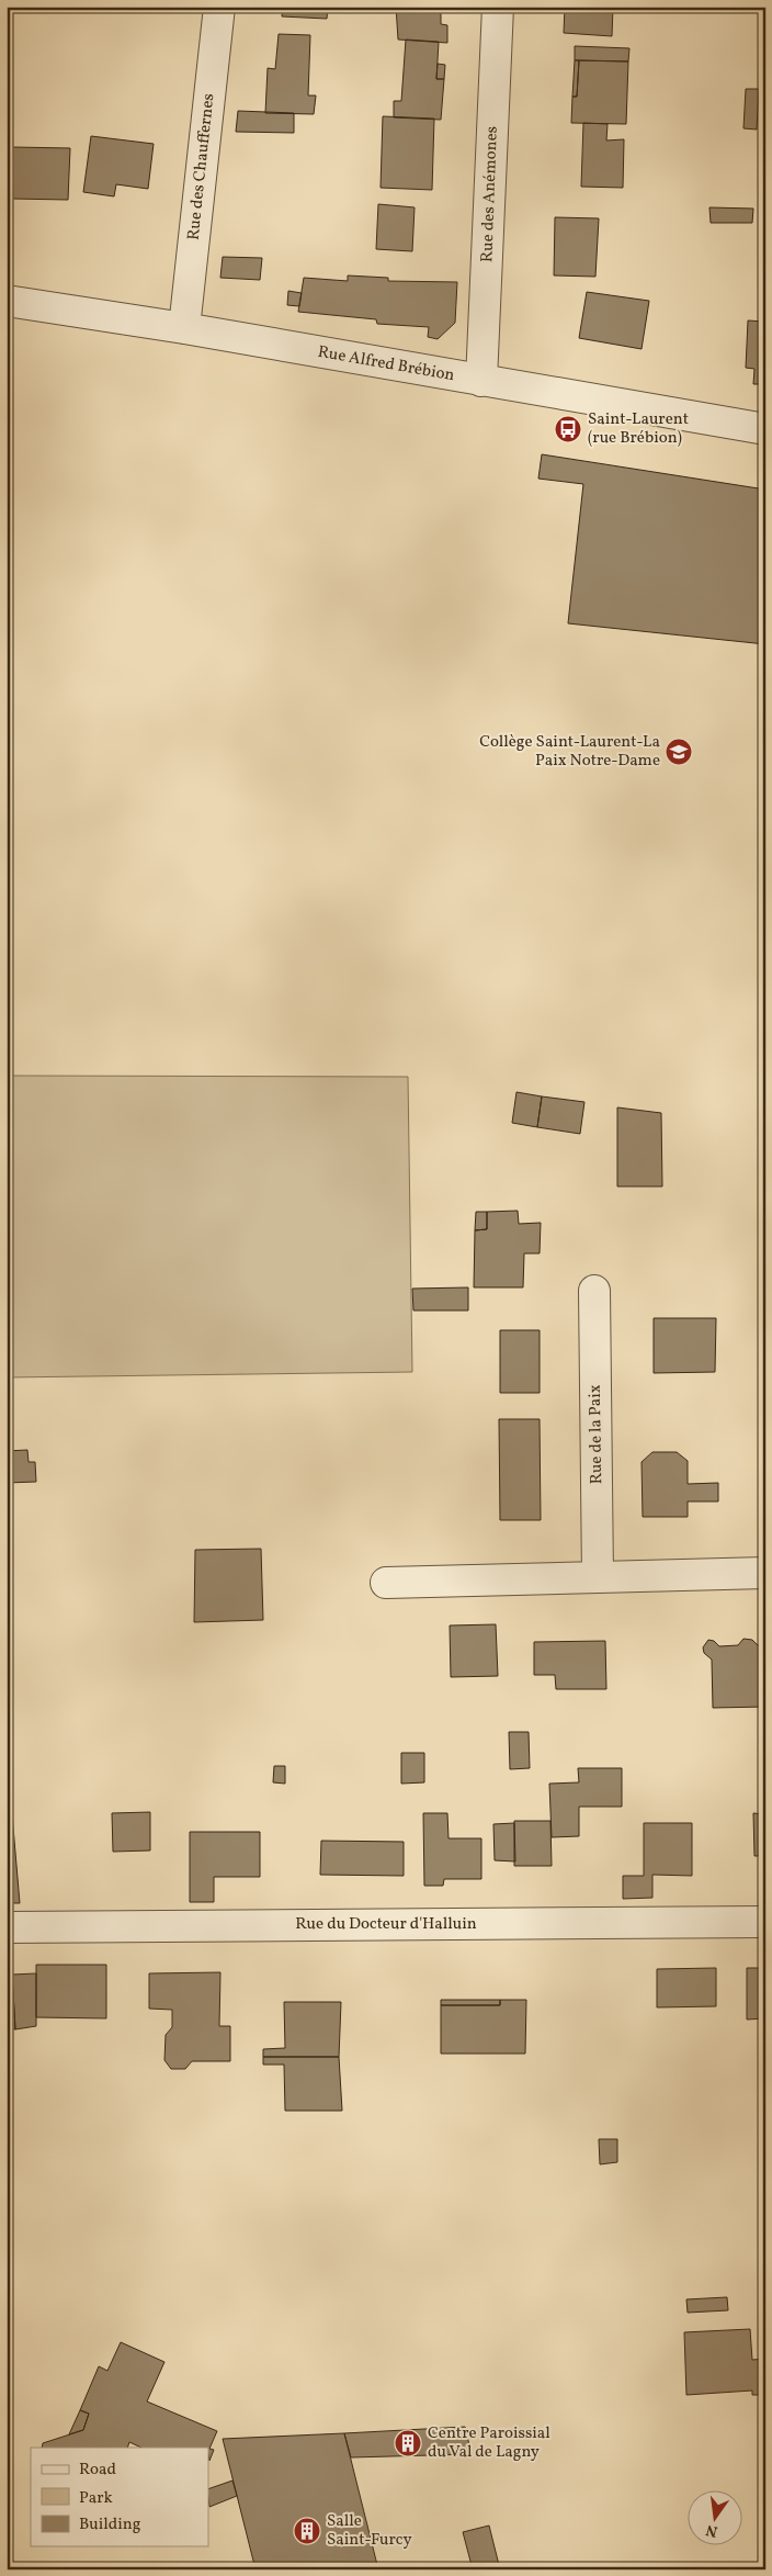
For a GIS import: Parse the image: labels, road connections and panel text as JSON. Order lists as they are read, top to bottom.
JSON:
{
  "streets": {
    "street": [
      "Rue des Chauffernes",
      "Rue des Anémones",
      "Rue Alfred Brébion",
      "Rue de la Paix",
      "Rue du Docteur d'Halluin"
    ]
  },
  "crossings": [
    ["Rue des Chauffernes", "Rue Alfred Brébion"],
    ["Rue des Anémones", "Rue Alfred Brébion"]
  ],
  "places": {
    "bus stop": ["Saint-Laurent (rue Brébion)"],
    "school or university": ["Collège Saint-Laurent-La Paix Notre-Dame"],
    "building": ["Centre Paroissial du Val de Lagny", "Salle Saint-Furcy"]
  },
  "legend": ["Road", "Park", "Building"],
  "north": "bottom"
}
